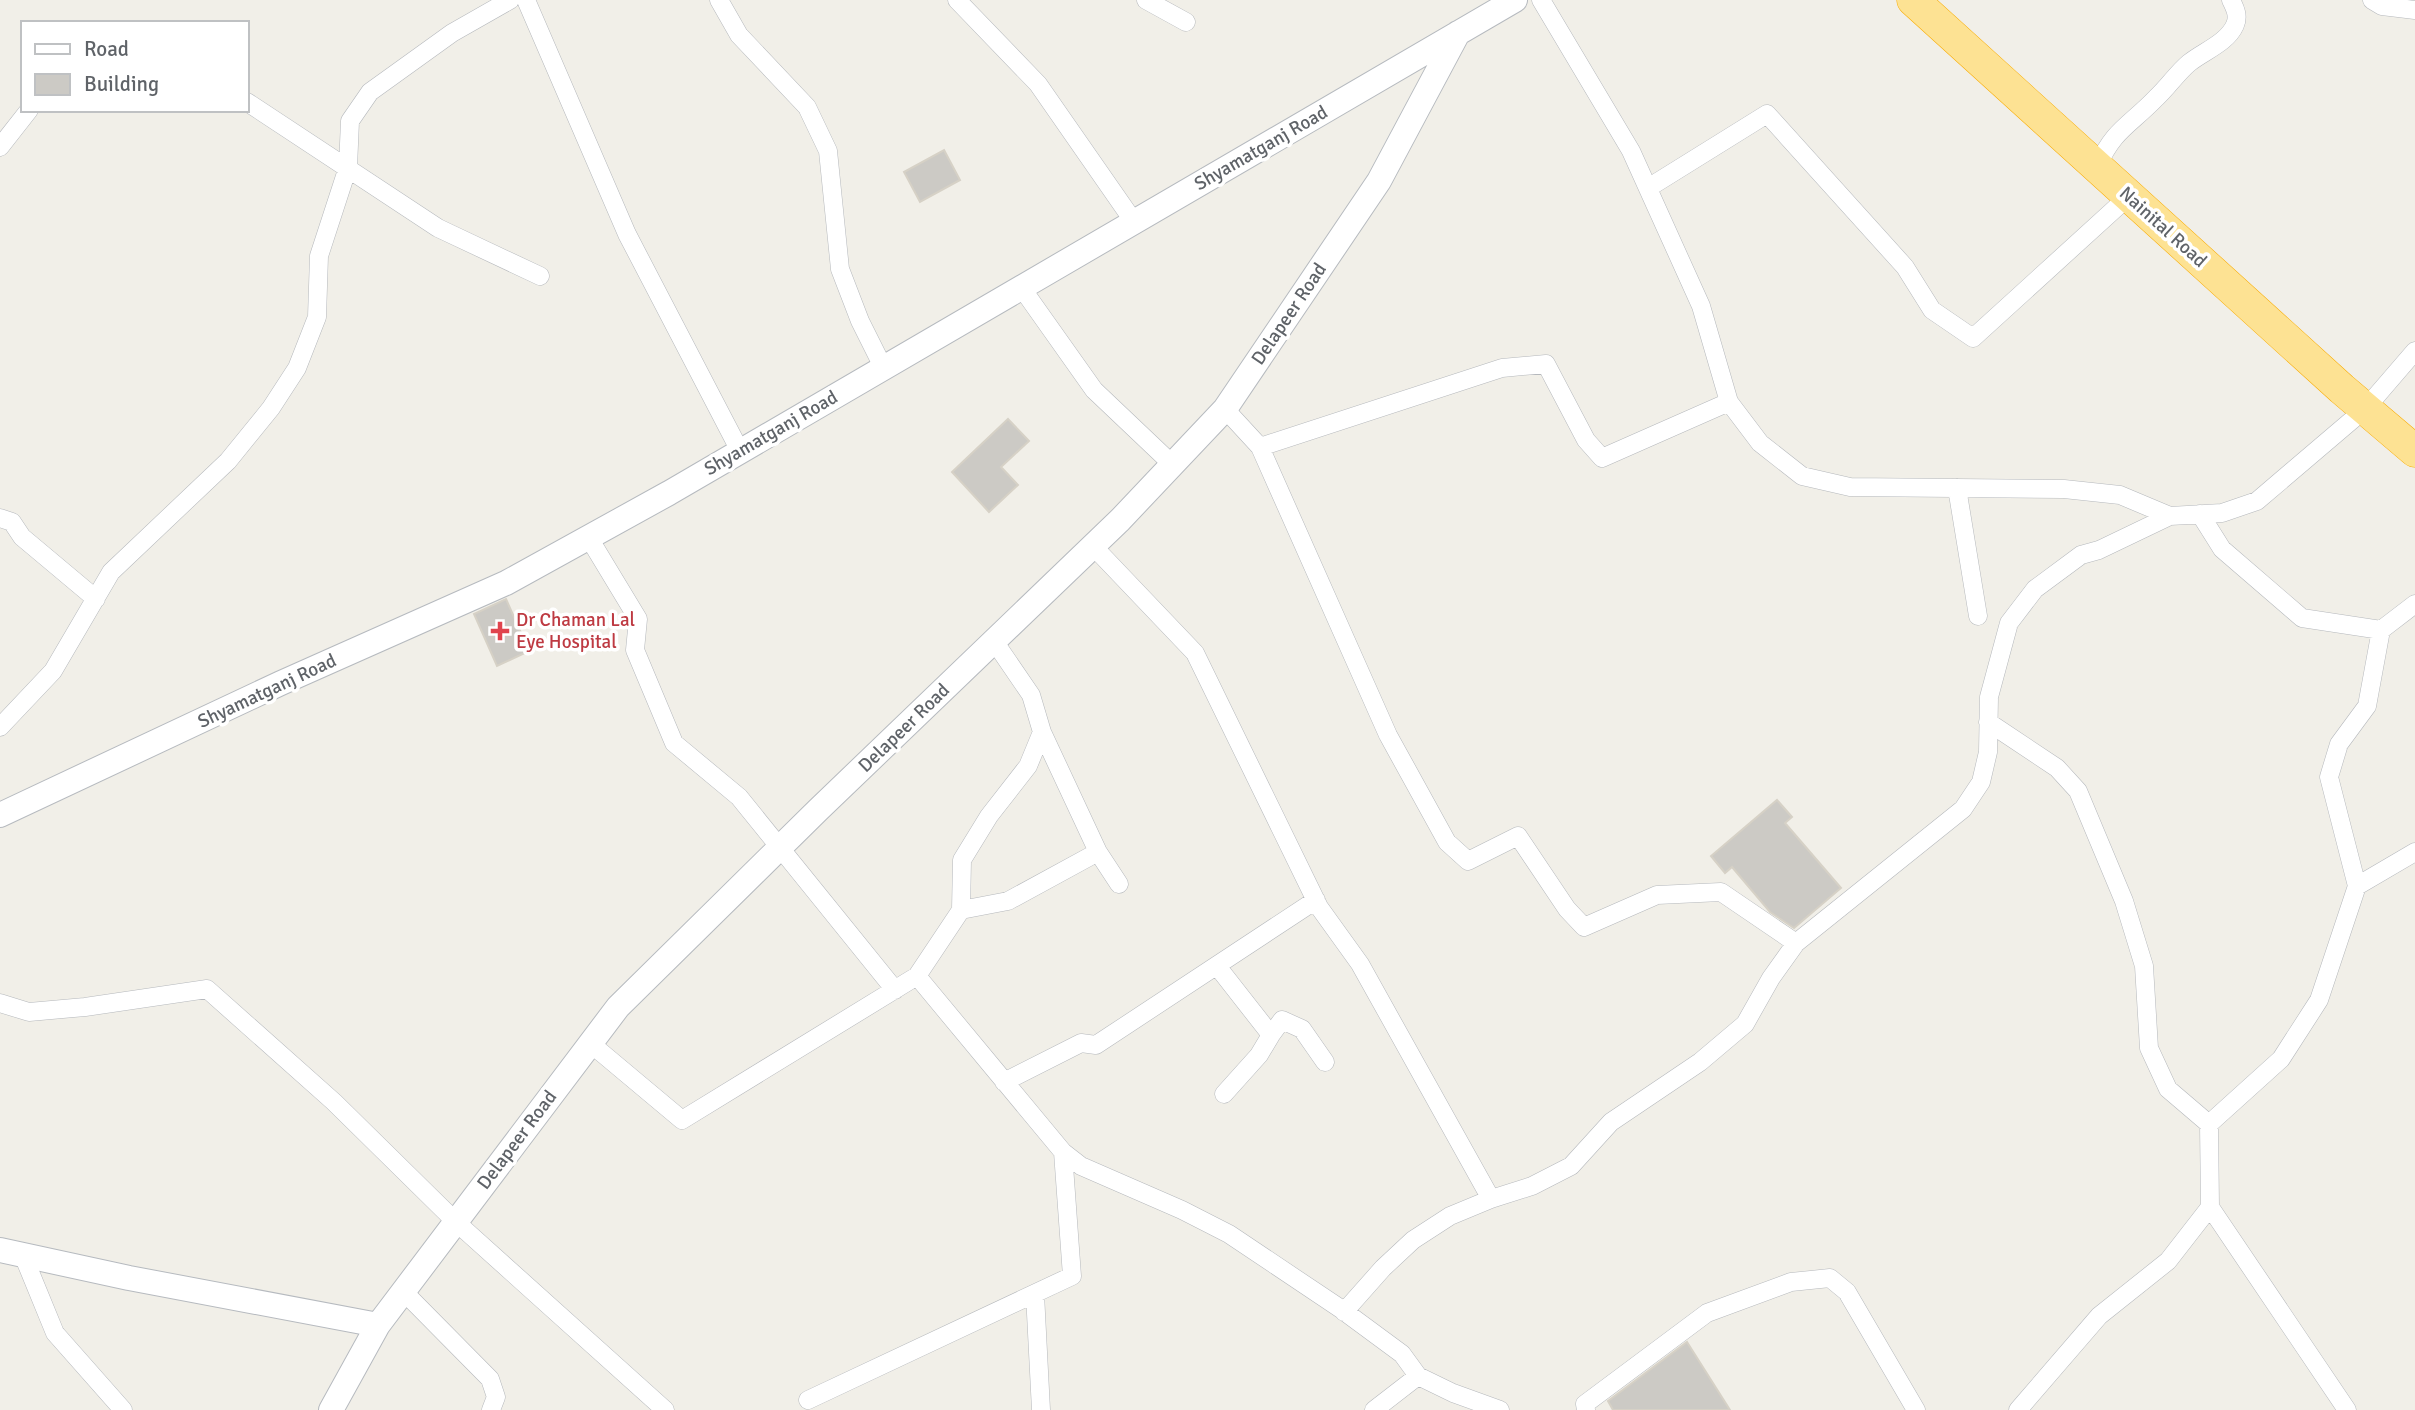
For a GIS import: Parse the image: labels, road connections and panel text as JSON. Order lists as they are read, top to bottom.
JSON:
{
  "streets": {
    "highway": ["Nainital Road"],
    "street": ["Shyamatganj Road", "Delapeer Road"]
  },
  "crossings": [
    ["Shyamatganj Road", "Delapeer Road"]
  ],
  "places": {
    "health": ["Dr Chaman Lal Eye Hospital"]
  },
  "legend": ["Road", "Building"]
}
